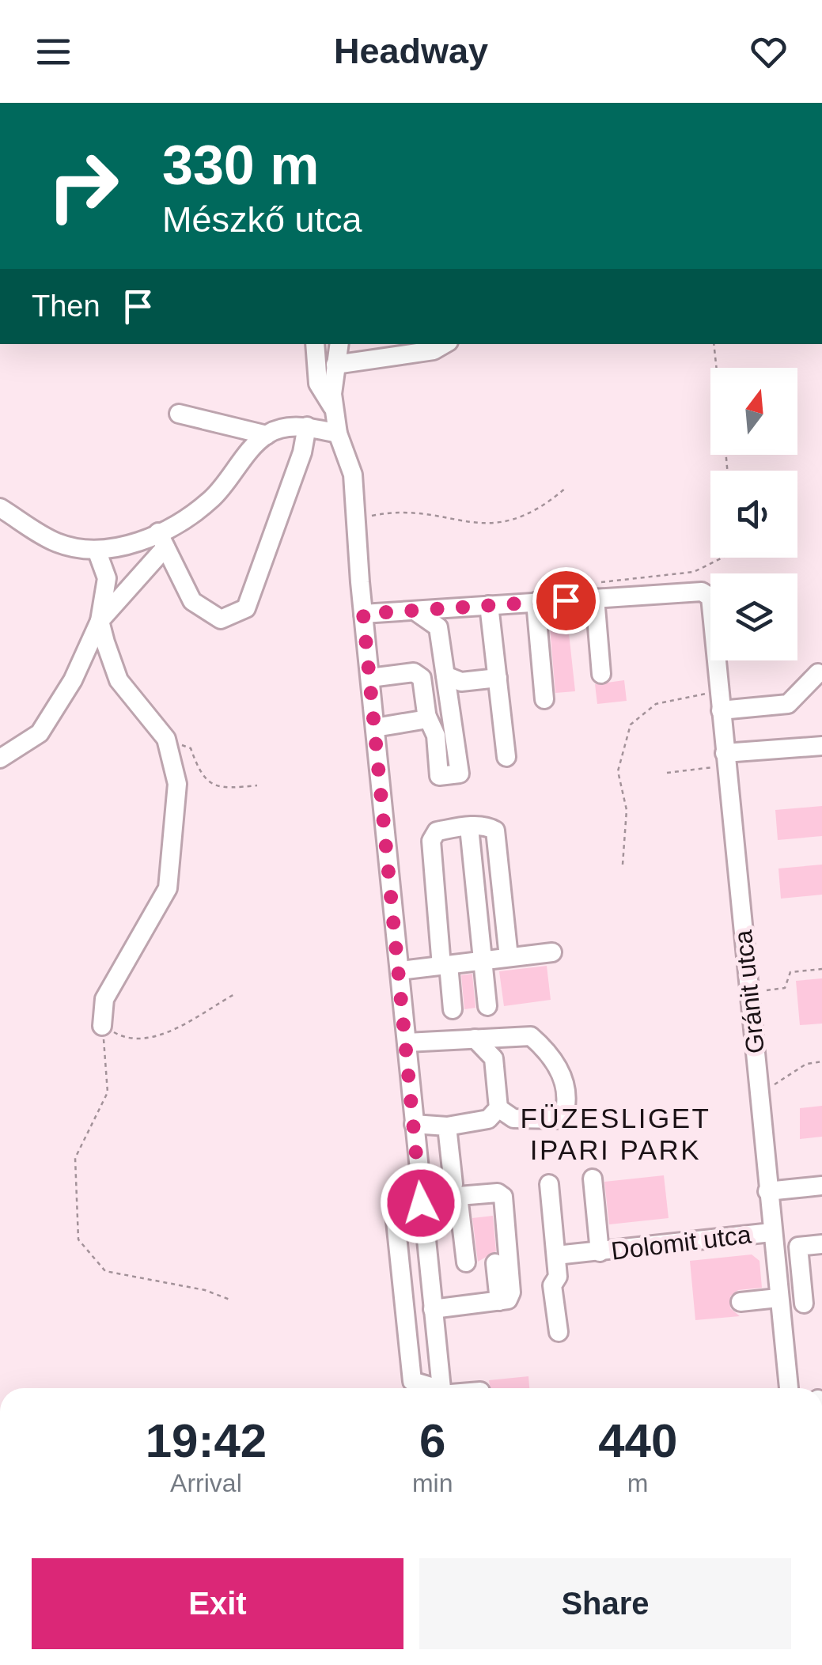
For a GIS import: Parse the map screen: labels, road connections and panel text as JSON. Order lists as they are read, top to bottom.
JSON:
{
  "streets": {
    "street": ["Gránit utca", "Dolomit utca"]
  },
  "crossings": [
    ["Gránit utca", "Dolomit utca"]
  ],
  "districts": ["FÜZESLIGET IPARI PARK"],
  "north": "top",
  "page": {
    "header": "Headway",
    "turn": ["330 m", "Mészkő utca"],
    "then": "Then",
    "eta": [
      "19:42",
      "Arrival",
      "6",
      "min",
      "440",
      "m"
    ],
    "buttons": ["Exit", "Share"]
  }
}
